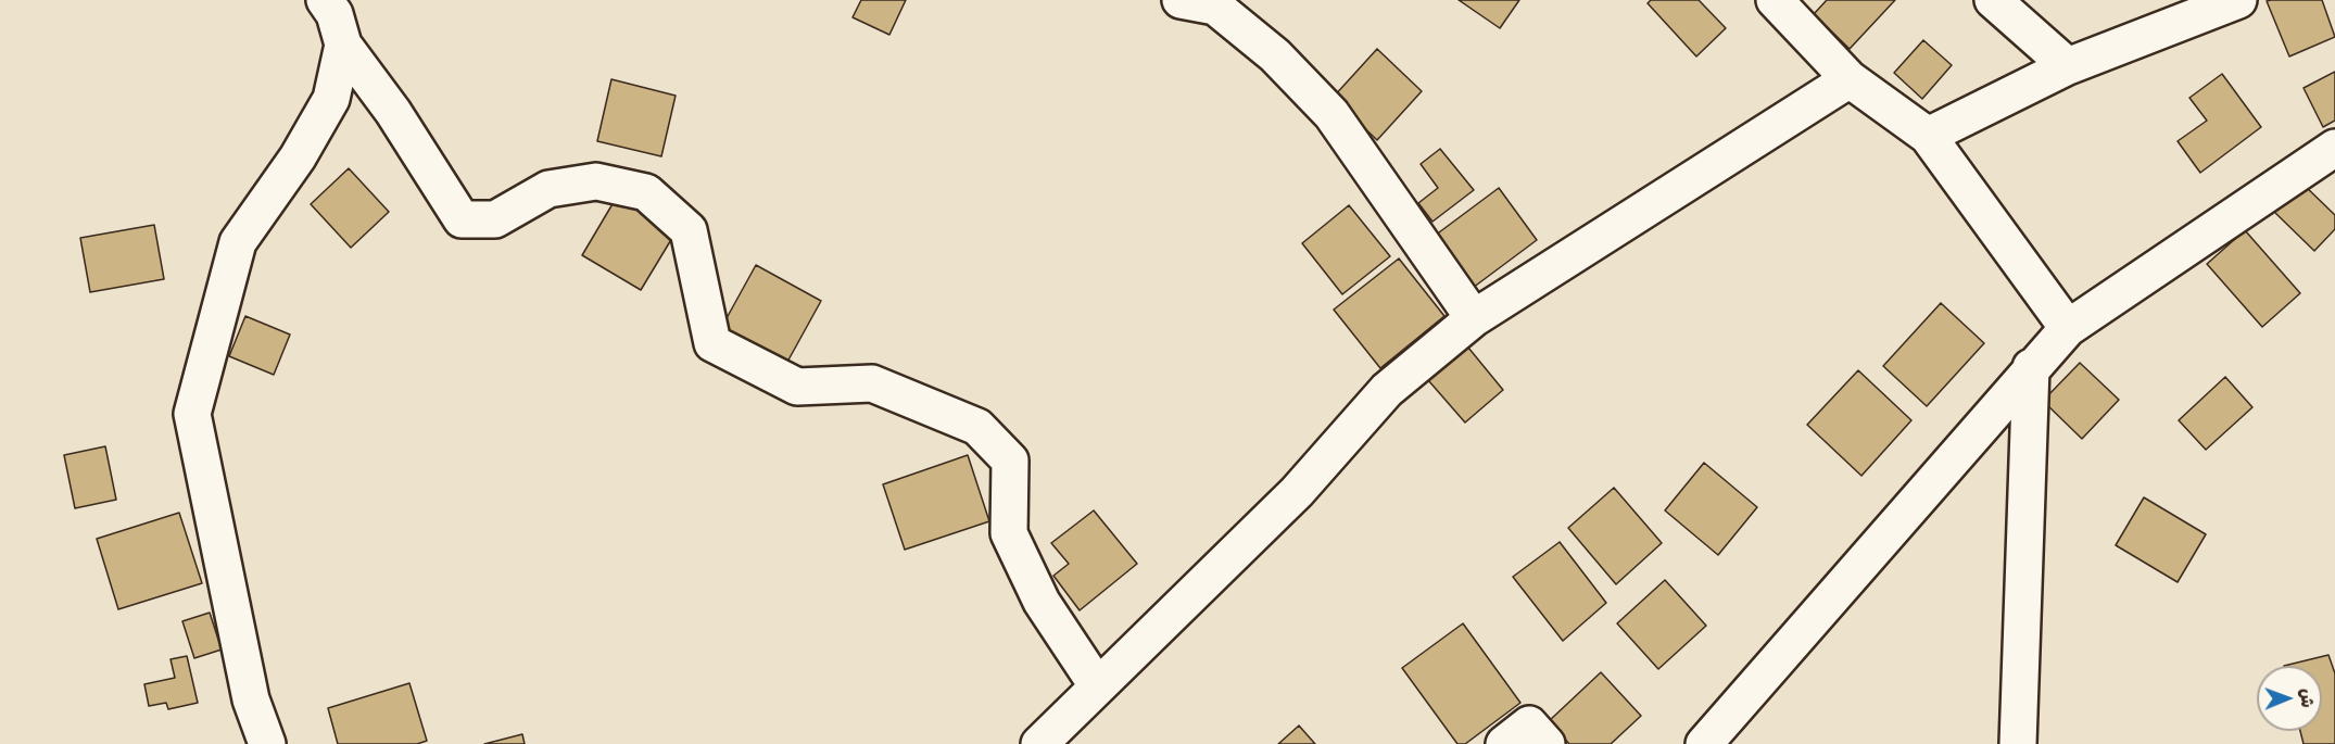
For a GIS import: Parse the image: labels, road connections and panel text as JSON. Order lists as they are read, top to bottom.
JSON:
{
  "north": "right"
}
